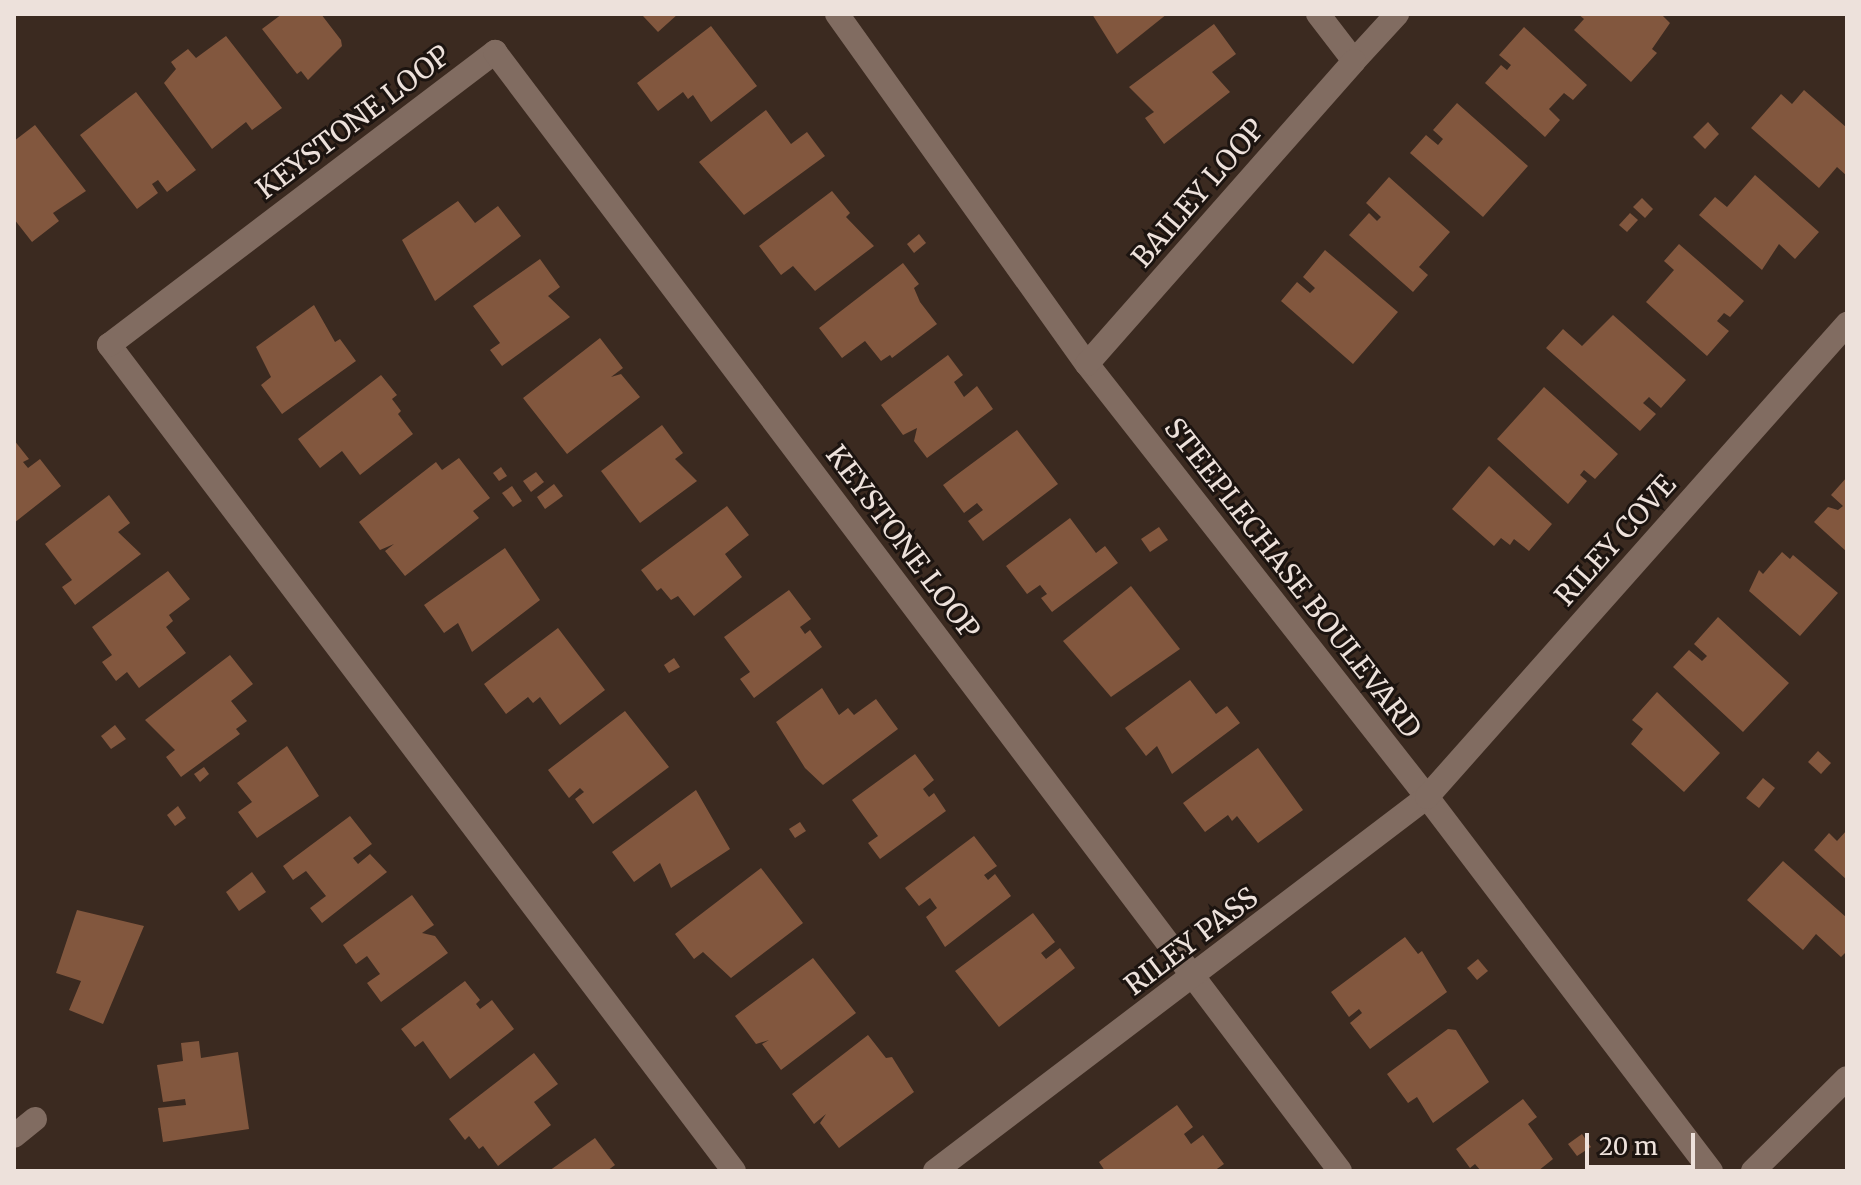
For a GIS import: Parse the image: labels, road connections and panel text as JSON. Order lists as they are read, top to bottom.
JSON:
{
  "streets": {
    "street": [
      "KEYSTONE LOOP",
      "BAILEY LOOP",
      "RILEY COVE",
      "STEEPLECHASE BOULEVARD",
      "RILEY PASS"
    ]
  },
  "crossings": [
    ["KEYSTONE LOOP", "RILEY PASS"],
    ["BAILEY LOOP", "STEEPLECHASE BOULEVARD"],
    ["RILEY COVE", "STEEPLECHASE BOULEVARD"],
    ["RILEY COVE", "RILEY PASS"],
    ["STEEPLECHASE BOULEVARD", "RILEY PASS"]
  ],
  "scale_bar": "20 m"
}
